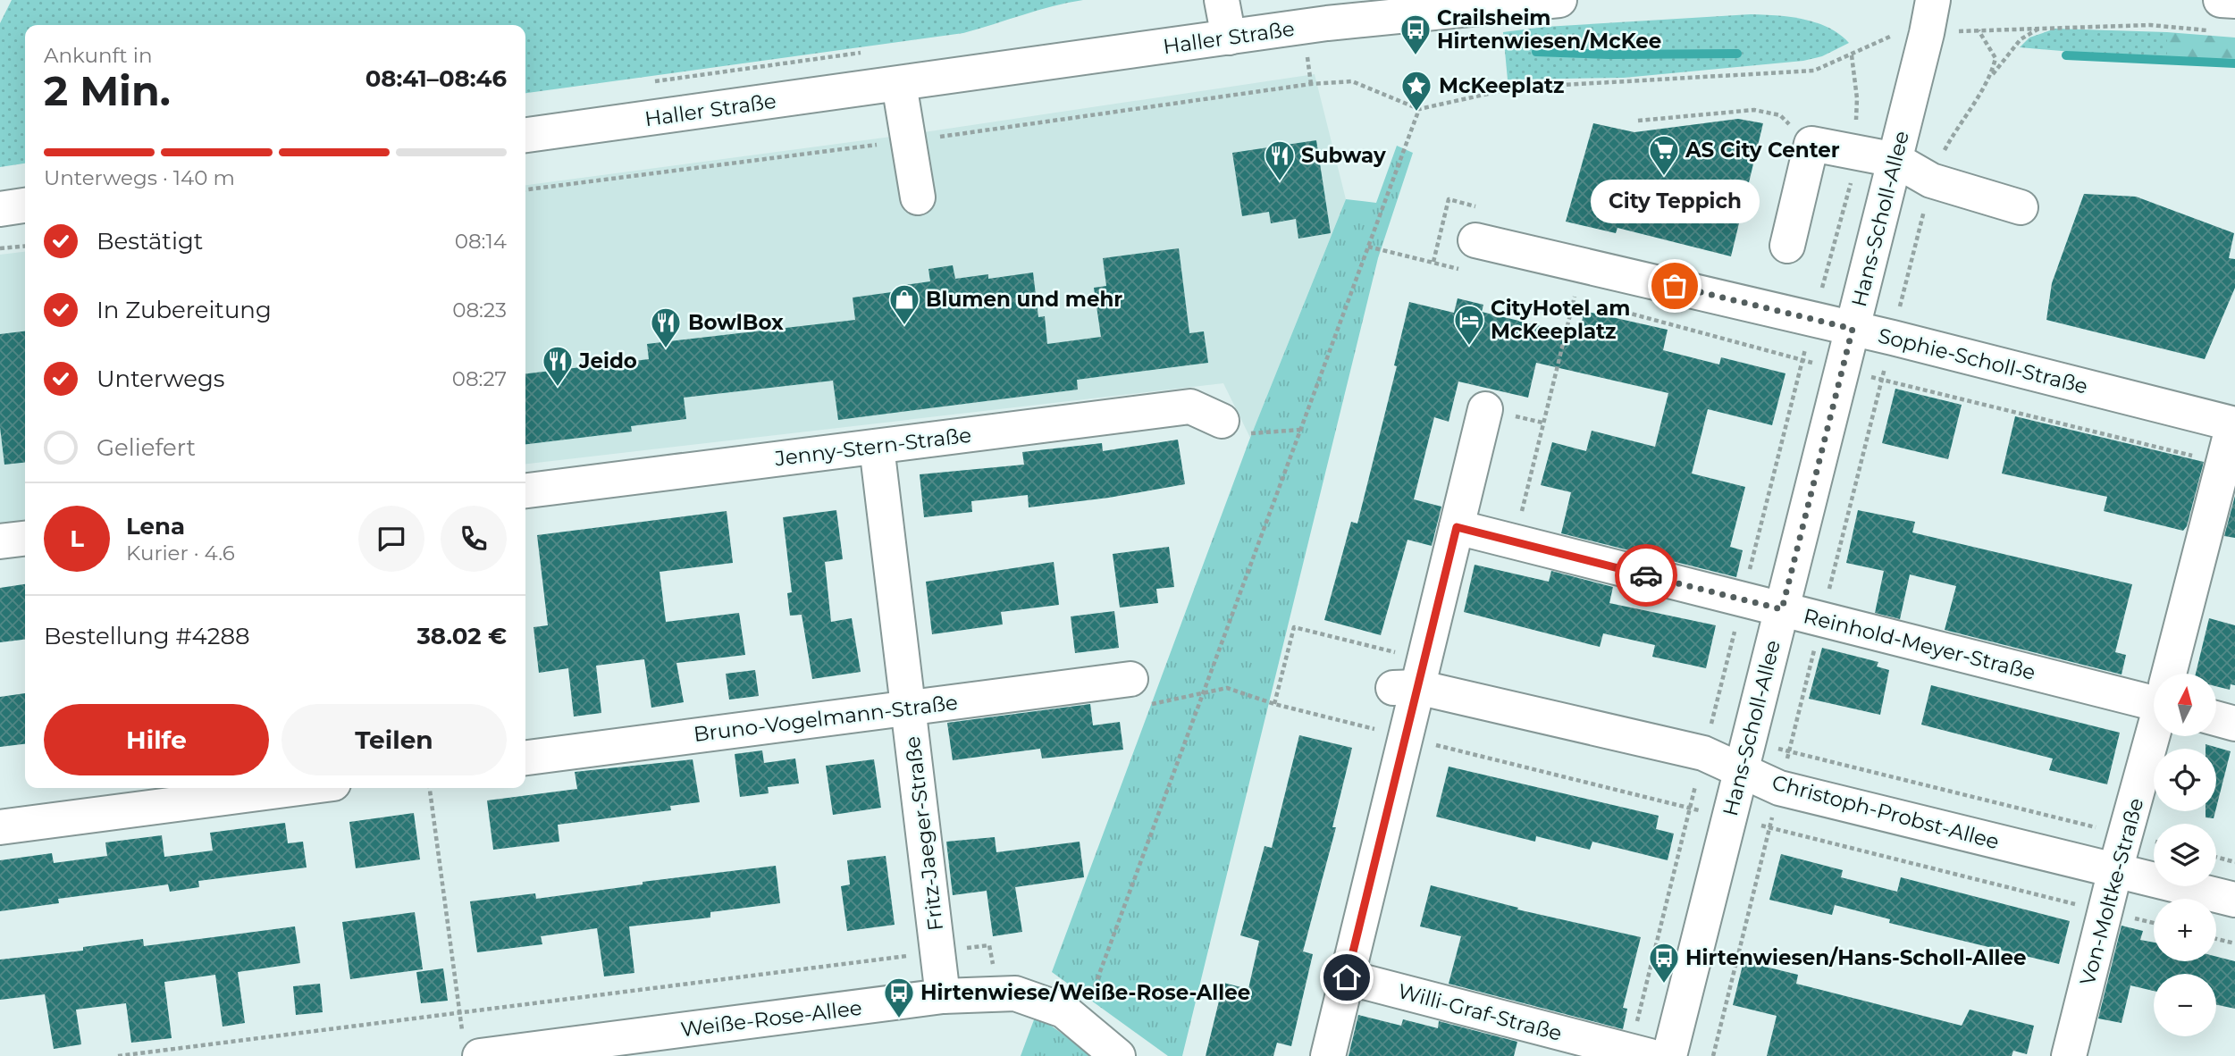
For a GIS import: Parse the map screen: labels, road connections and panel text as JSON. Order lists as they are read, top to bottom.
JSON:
{
  "streets": {
    "street": [
      "Haller Straße",
      "Hans-Scholl-Allee",
      "Sophie-Scholl-Straße",
      "Jenny-Stern-Straße",
      "Reinhold-Meyer-Straße",
      "Bruno-Vogelmann-Straße",
      "Christoph-Probst-Allee",
      "Fritz-Jaeger-Straße",
      "Von-Moltke-Straße",
      "Willi-Graf-Straße",
      "Weiße-Rose-Allee"
    ]
  },
  "crossings": [
    ["Hans-Scholl-Allee", "Sophie-Scholl-Straße"],
    ["Hans-Scholl-Allee", "Reinhold-Meyer-Straße"],
    ["Hans-Scholl-Allee", "Christoph-Probst-Allee"],
    ["Sophie-Scholl-Straße", "Von-Moltke-Straße"],
    ["Jenny-Stern-Straße", "Fritz-Jaeger-Straße"],
    ["Bruno-Vogelmann-Straße", "Fritz-Jaeger-Straße"],
    ["Christoph-Probst-Allee", "Von-Moltke-Straße"],
    ["Fritz-Jaeger-Straße", "Weiße-Rose-Allee"]
  ],
  "places": {
    "bus stop": ["Crailsheim Hirtenwiesen/McKee", "Hirtenwiesen/Hans-Scholl-Allee", "Hirtenwiese/Weiße-Rose-Allee"],
    "place": ["McKeeplatz"],
    "supermarket": ["AS City Center"],
    "restaurant": ["Subway", "BowlBox", "Jeido"],
    "other": ["City Teppich"],
    "shop": ["Blumen und mehr"],
    "hotel": ["CityHotel am McKeeplatz"]
  },
  "north": "top",
  "page": {
    "heading": ["2 Min.", "Ankunft in", "08:41–08:46"],
    "panel": [
      "Lena",
      "Kurier · 4.6",
      "Bestellung #4288",
      "38.02 €"
    ],
    "bar": "Unterwegs · 140 m",
    "bubble": "City Teppich",
    "list": [
      ["Bestätigt", "08:14"],
      ["In Zubereitung", "08:23"],
      ["Unterwegs", "08:27"],
      "Geliefert"
    ],
    "round": "L",
    "map_buttons": ["+", "−"],
    "buttons": ["Hilfe", "Teilen"]
  }
}
